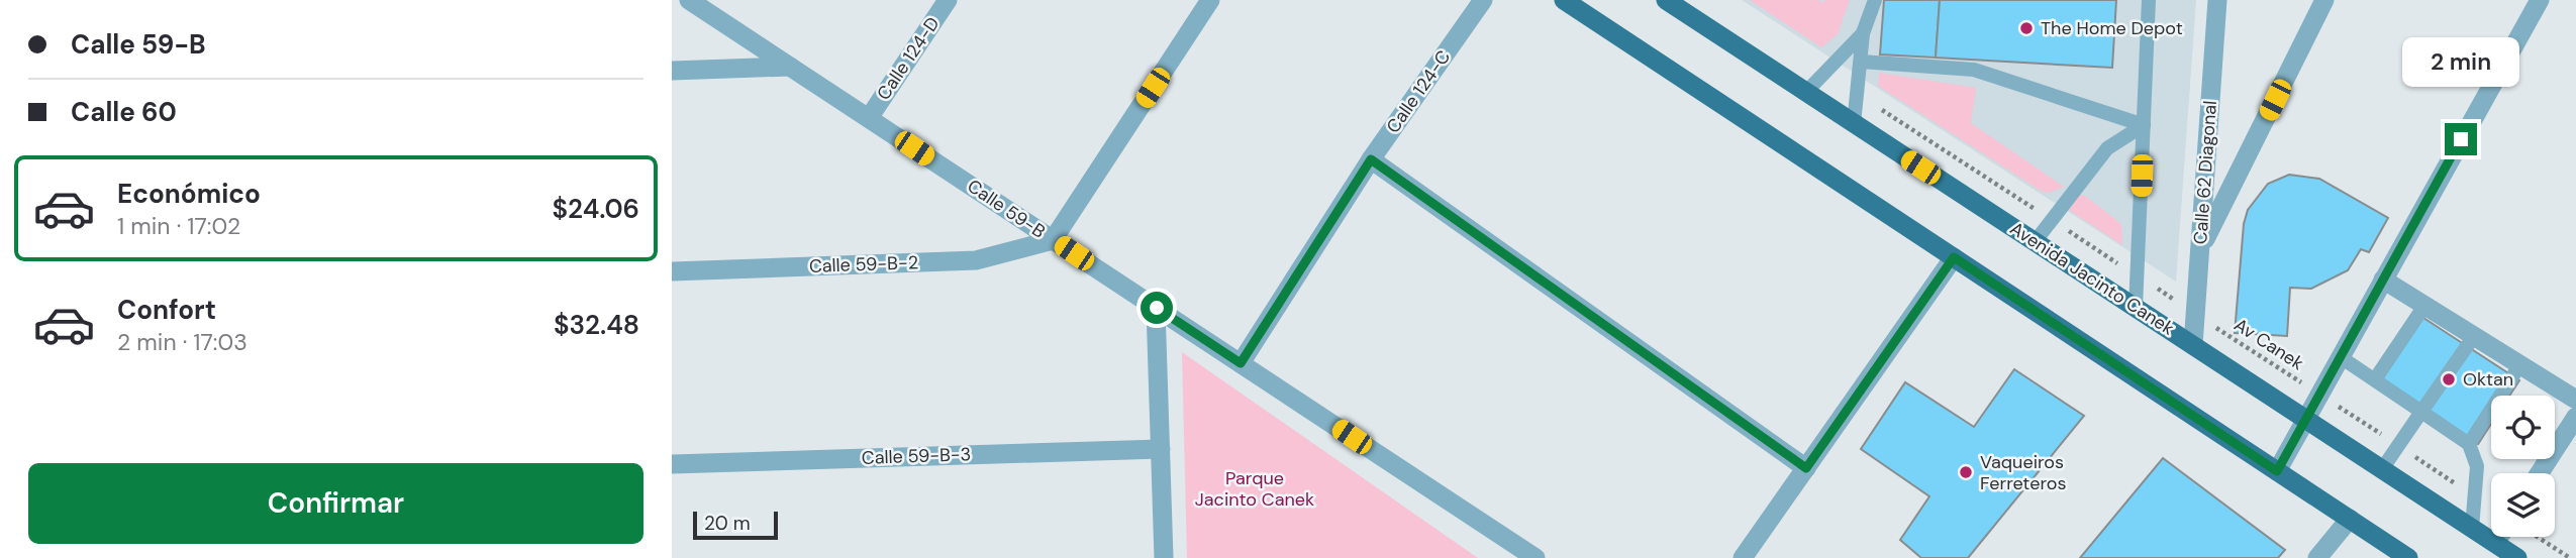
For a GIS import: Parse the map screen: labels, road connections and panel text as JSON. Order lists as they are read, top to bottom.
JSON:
{
  "streets": {
    "main road": ["Avenida Jacinto Canek"],
    "street": [
      "Calle 124-D",
      "Calle 124-C",
      "Calle 62 Diagonal",
      "Calle 59-B",
      "Calle 59-B-2",
      "Calle 59-B-3"
    ],
    "path": ["Av Canek"]
  },
  "crossings": [
    ["Calle 124-D", "Calle 59-B"],
    ["Calle 124-C", "Calle 59-B"],
    ["Calle 62 Diagonal", "Avenida Jacinto Canek"],
    ["Calle 59-B", "Calle 59-B-2"]
  ],
  "parks": ["Parque Jacinto Canek"],
  "places": ["The Home Depot", "Oktan", "Vaqueiros Ferreteros"],
  "scale_bar": "20 m",
  "page": {
    "banner": ["Calle 59-B", "Calle 60"],
    "bubble": "2 min",
    "list": [
      {
        "name": "Económico",
        "note": "1 min · 17:02",
        "value": "$24.06"
      },
      {
        "name": "Confort",
        "note": "2 min · 17:03",
        "value": "$32.48"
      }
    ],
    "buttons": "Confirmar",
    "scale": "20 m"
  }
}
